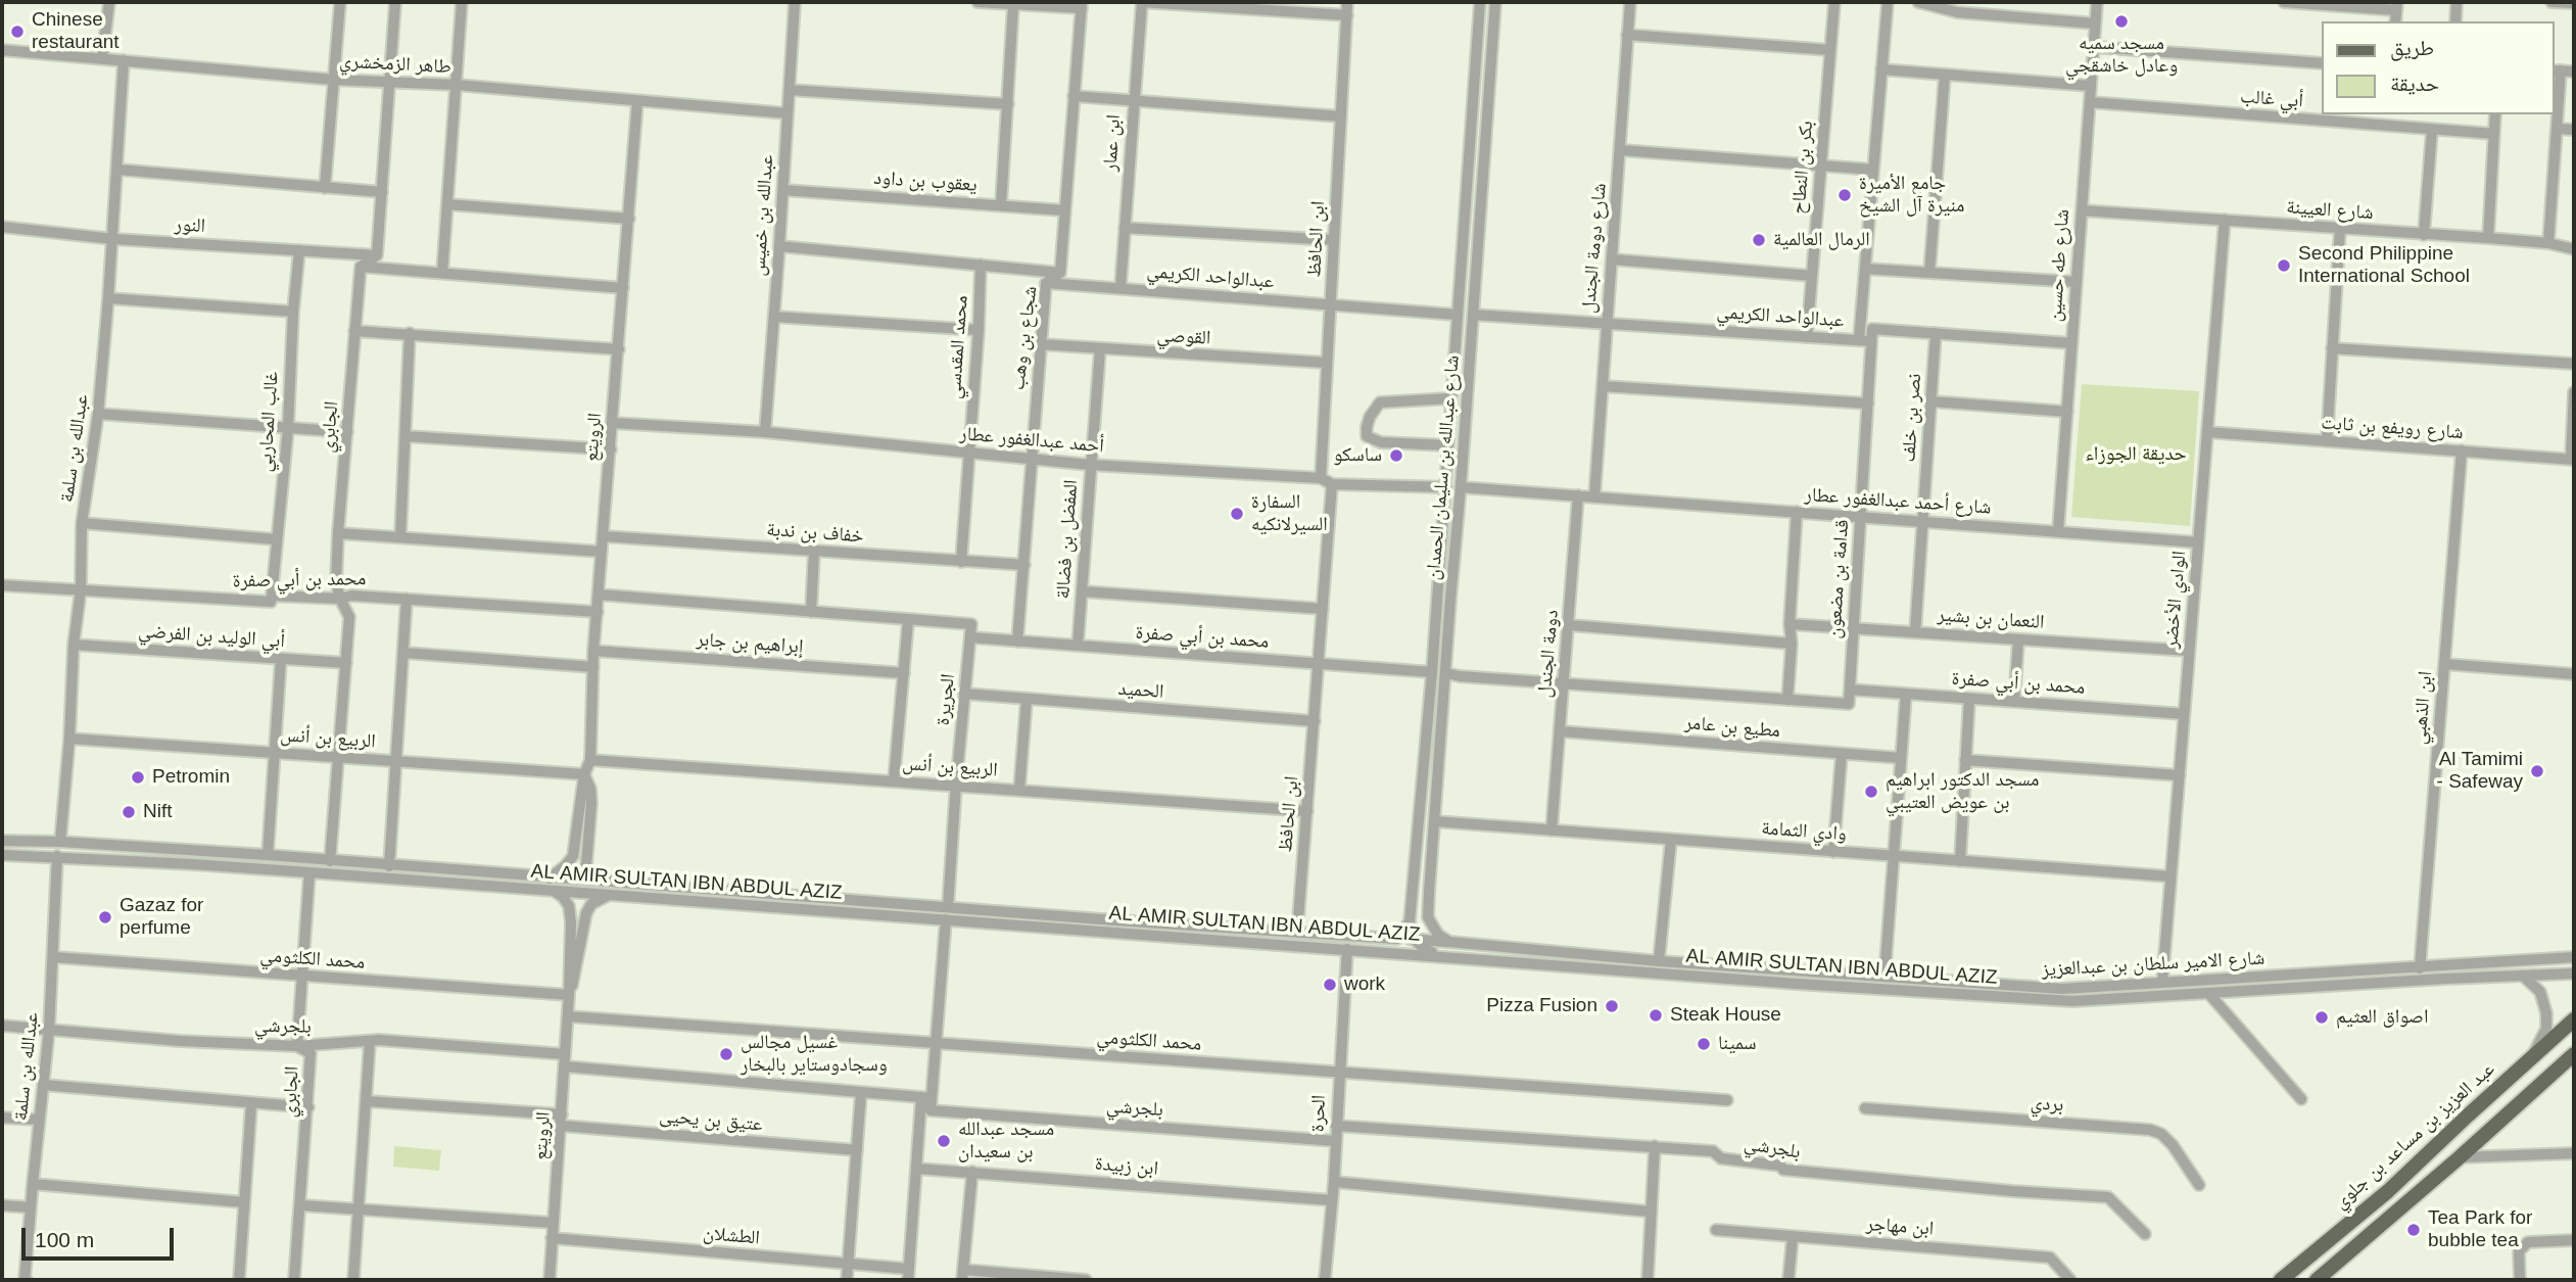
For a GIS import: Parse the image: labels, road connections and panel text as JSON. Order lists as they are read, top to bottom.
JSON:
{
  "streets": {
    "main road": ["عبد العزيز بن مساعد بن جلوي"],
    "street": [
      "طاهر الزمخشري",
      "أبي غالب",
      "ابن عمار",
      "بكر بن النطاح",
      "يعقوب بن داود",
      "شارع العيينة",
      "عبدالله بن خميس",
      "النور",
      "ابن الحافظ",
      "شارع دومة الجندل",
      "شارع طه حسين",
      "عبدالواحد الكريمي",
      "القوصي",
      "شجاع بن وهب",
      "محمد المقدسي",
      "نصر بن خلف",
      "غالب المحاربي",
      "الجابري",
      "شارع رويفع بن ثابت",
      "الرويتع",
      "أحمد عبدالغفور عطار",
      "عبدالله بن سلمة",
      "شارع عبدالله بن سليمان الحمدان",
      "شارع أحمد عبدالغفور عطار",
      "خفاف بن ندبة",
      "المفضل بن فضالة",
      "قدامة بن مضعون",
      "محمد بن أبي صفرة",
      "الوادي الأخضر",
      "النعمان بن بشير",
      "أبي الوليد بن الفرضي",
      "إبراهيم بن جابر",
      "دومة الجندل",
      "الحميد",
      "الجريرة",
      "ابن الذهبي",
      "مطيع بن عامر",
      "الربيع بن أنس",
      "وادي الثمامة",
      "AL AMIR SULTAN IBN ABDUL AZIZ",
      "محمد الكلثومي",
      "شارع الامير سلطان بن عبدالعزيز",
      "بلجرشي",
      "بردي",
      "الحرة",
      "عتيق بن يحيى",
      "ابن زبيدة",
      "ابن مهاجر",
      "الطشلان"
    ]
  },
  "crossings": [
    ["طاهر الزمخشري", "عبدالله بن خميس"],
    ["طاهر الزمخشري", "الرويتع"],
    ["طاهر الزمخشري", "عبدالله بن سلمة"],
    ["أبي غالب", "شارع طه حسين"],
    ["ابن عمار", "عبدالواحد الكريمي"],
    ["بكر بن النطاح", "عبدالواحد الكريمي"],
    ["يعقوب بن داود", "عبدالله بن خميس"],
    ["يعقوب بن داود", "شجاع بن وهب"],
    ["شارع العيينة", "شارع طه حسين"],
    ["شارع العيينة", "الوادي الأخضر"],
    ["عبدالله بن خميس", "أحمد عبدالغفور عطار"],
    ["النور", "غالب المحاربي"],
    ["النور", "عبدالله بن سلمة"],
    ["ابن الحافظ", "عبدالواحد الكريمي"],
    ["ابن الحافظ", "القوصي"],
    ["ابن الحافظ", "أحمد عبدالغفور عطار"],
    ["ابن الحافظ", "محمد بن أبي صفرة"],
    ["ابن الحافظ", "الحميد"],
    ["ابن الحافظ", "الربيع بن أنس"],
    ["ابن الحافظ", "AL AMIR SULTAN IBN ABDUL AZIZ"],
    ["شارع دومة الجندل", "عبدالواحد الكريمي"],
    ["شارع دومة الجندل", "شارع أحمد عبدالغفور عطار"],
    ["شارع طه حسين", "عبدالواحد الكريمي"],
    ["شارع طه حسين", "شارع أحمد عبدالغفور عطار"],
    ["عبدالواحد الكريمي", "شجاع بن وهب"],
    ["عبدالواحد الكريمي", "نصر بن خلف"],
    ["عبدالواحد الكريمي", "شارع عبدالله بن سليمان الحمدان"],
    ["عبدالواحد الكريمي", "قدامة بن مضعون"],
    ["القوصي", "شجاع بن وهب"],
    ["القوصي", "المفضل بن فضالة"],
    ["شجاع بن وهب", "أحمد عبدالغفور عطار"],
    ["شجاع بن وهب", "خفاف بن ندبة"],
    ["شجاع بن وهب", "محمد بن أبي صفرة"],
    ["محمد المقدسي", "أحمد عبدالغفور عطار"],
    ["محمد المقدسي", "خفاف بن ندبة"],
    ["نصر بن خلف", "شارع أحمد عبدالغفور عطار"],
    ["نصر بن خلف", "النعمان بن بشير"],
    ["غالب المحاربي", "محمد بن أبي صفرة"],
    ["الجابري", "محمد بن أبي صفرة"],
    ["الجابري", "أبي الوليد بن الفرضي"],
    ["الجابري", "الربيع بن أنس"],
    ["الجابري", "AL AMIR SULTAN IBN ABDUL AZIZ"],
    ["الجابري", "محمد الكلثومي"],
    ["الجابري", "بلجرشي"],
    ["شارع رويفع بن ثابت", "الوادي الأخضر"],
    ["شارع رويفع بن ثابت", "ابن الذهبي"],
    ["الرويتع", "أحمد عبدالغفور عطار"],
    ["الرويتع", "خفاف بن ندبة"],
    ["الرويتع", "محمد بن أبي صفرة"],
    ["الرويتع", "إبراهيم بن جابر"],
    ["الرويتع", "الربيع بن أنس"],
    ["الرويتع", "AL AMIR SULTAN IBN ABDUL AZIZ"],
    ["الرويتع", "محمد الكلثومي"],
    ["الرويتع", "بلجرشي"],
    ["الرويتع", "عتيق بن يحيى"],
    ["الرويتع", "الطشلان"],
    ["أحمد عبدالغفور عطار", "شارع عبدالله بن سليمان الحمدان"],
    ["أحمد عبدالغفور عطار", "المفضل بن فضالة"],
    ["عبدالله بن سلمة", "محمد بن أبي صفرة"],
    ["عبدالله بن سلمة", "أبي الوليد بن الفرضي"],
    ["عبدالله بن سلمة", "الربيع بن أنس"],
    ["عبدالله بن سلمة", "AL AMIR SULTAN IBN ABDUL AZIZ"],
    ["عبدالله بن سلمة", "محمد الكلثومي"],
    ["عبدالله بن سلمة", "بلجرشي"],
    ["شارع عبدالله بن سليمان الحمدان", "محمد بن أبي صفرة"],
    ["شارع عبدالله بن سليمان الحمدان", "وادي الثمامة"],
    ["شارع عبدالله بن سليمان الحمدان", "AL AMIR SULTAN IBN ABDUL AZIZ"],
    ["شارع عبدالله بن سليمان الحمدان", "شارع الامير سلطان بن عبدالعزيز"],
    ["شارع أحمد عبدالغفور عطار", "قدامة بن مضعون"],
    ["شارع أحمد عبدالغفور عطار", "الوادي الأخضر"],
    ["المفضل بن فضالة", "محمد بن أبي صفرة"],
    ["قدامة بن مضعون", "محمد بن أبي صفرة"],
    ["قدامة بن مضعون", "النعمان بن بشير"],
    ["محمد بن أبي صفرة", "الوادي الأخضر"],
    ["محمد بن أبي صفرة", "الجريرة"],
    ["الوادي الأخضر", "النعمان بن بشير"],
    ["الوادي الأخضر", "وادي الثمامة"],
    ["الوادي الأخضر", "شارع الامير سلطان بن عبدالعزيز"],
    ["دومة الجندل", "مطيع بن عامر"],
    ["دومة الجندل", "وادي الثمامة"],
    ["الحميد", "الجريرة"],
    ["الجريرة", "الربيع بن أنس"],
    ["الجريرة", "AL AMIR SULTAN IBN ABDUL AZIZ"],
    ["ابن الذهبي", "شارع الامير سلطان بن عبدالعزيز"],
    ["AL AMIR SULTAN IBN ABDUL AZIZ", "شارع الامير سلطان بن عبدالعزيز"],
    ["AL AMIR SULTAN IBN ABDUL AZIZ", "الحرة"],
    ["محمد الكلثومي", "الحرة"],
    ["بلجرشي", "الحرة"],
    ["الحرة", "ابن زبيدة"]
  ],
  "parks": ["حديقة الجوزاء"],
  "places": [
    "مسجد سميه وعادل خاشقجي",
    "Chinese restaurant",
    "جامع الأميرة منيرة آل الشيخ",
    "الرمال العالمية",
    "Second Philippine International School",
    "ساسكو",
    "السفارة السيرلانكيه",
    "Al Tamimi - Safeway",
    "Petromin",
    "مسجد الدكتور ابراهيم بن عويض العتيبي",
    "Nift",
    "Gazaz for perfume",
    "work",
    "Pizza Fusion",
    "Steak House",
    "اصواق العثيم",
    "سمينا",
    "غسيل مجالس وسجادوستاير بالبخار",
    "مسجد عبدالله بن سعيدان",
    "Tea Park for bubble tea"
  ],
  "legend": ["طريق", "حديقة"],
  "scale_bar": "100 m"
}
